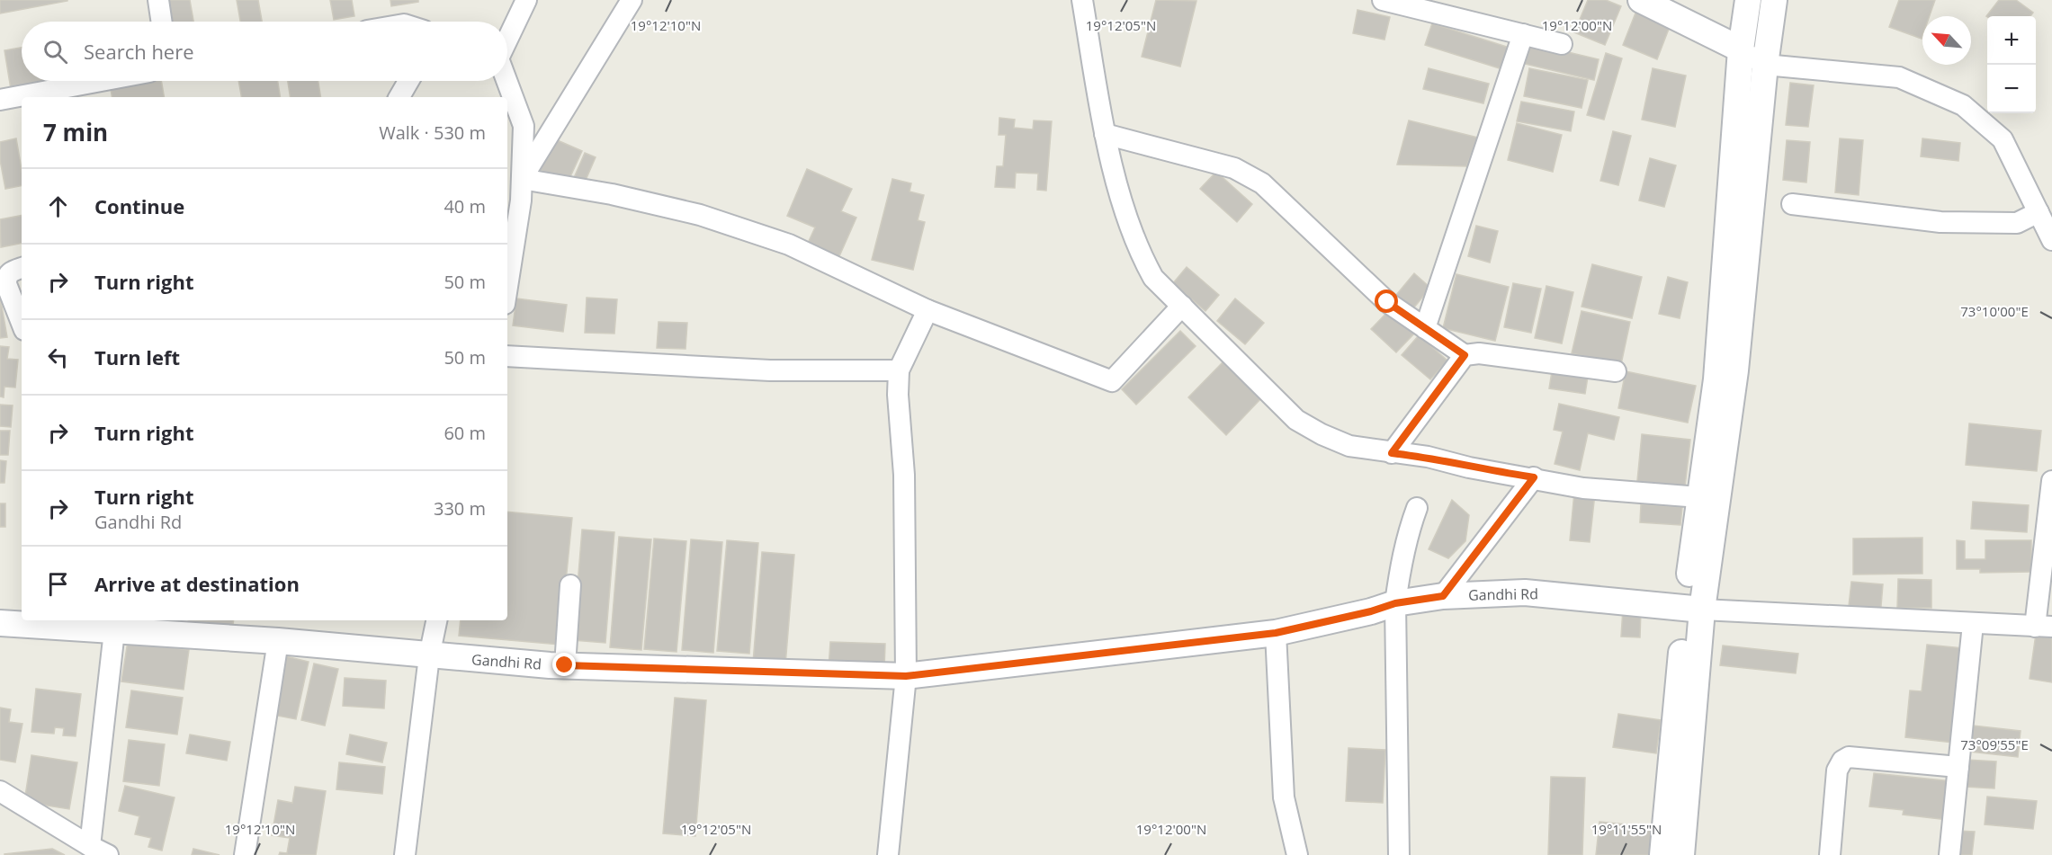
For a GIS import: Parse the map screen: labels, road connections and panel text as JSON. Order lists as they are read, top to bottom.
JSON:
{
  "streets": {
    "street": ["Gandhi Rd"]
  },
  "north": "top left",
  "page": {
    "map_buttons": ["+", "−"],
    "search": "Search here",
    "heading": ["7 min", "Walk · 530 m"],
    "list": [
      ["Continue", "40 m"],
      ["Turn right", "50 m"],
      ["Turn left", "50 m"],
      ["Turn right", "60 m"],
      ["Turn right", "Gandhi Rd", "330 m"],
      "Arrive at destination"
    ]
  },
  "coordinates": [
    "19°12'10\"N",
    "19°12'05\"N",
    "19°12'00\"N",
    "73°10'00\"E",
    "73°09'55\"E",
    "19°11'55\"N"
  ]
}
